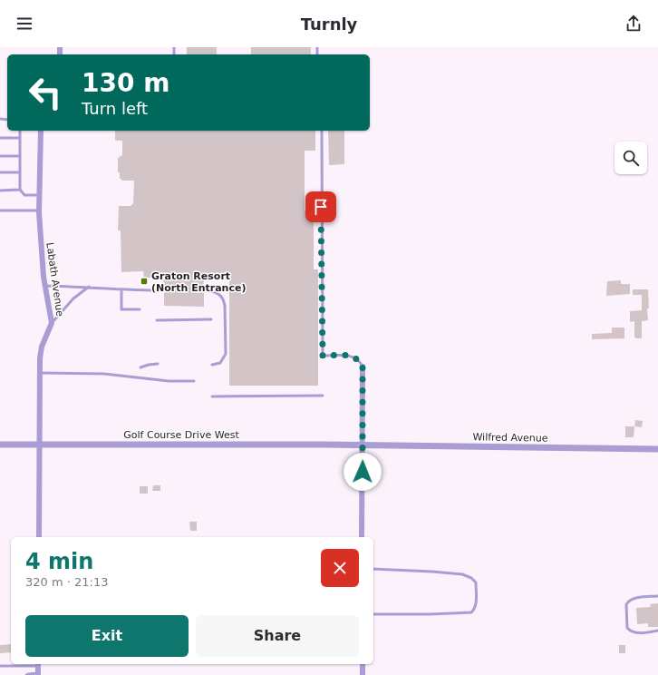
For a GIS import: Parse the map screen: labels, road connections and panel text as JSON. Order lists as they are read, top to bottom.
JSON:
{
  "streets": {
    "street": ["Labath Avenue", "Golf Course Drive West", "Wilfred Avenue"]
  },
  "crossings": [
    ["Labath Avenue", "Golf Course Drive West"],
    ["Golf Course Drive West", "Wilfred Avenue"]
  ],
  "places": {
    "transit": ["Graton Resort (North Entrance)"]
  },
  "page": {
    "header": "Turnly",
    "turn": ["130 m", "Turn left"],
    "heading": ["4 min", "320 m · 21:13"],
    "buttons": ["Exit", "Share"]
  }
}
